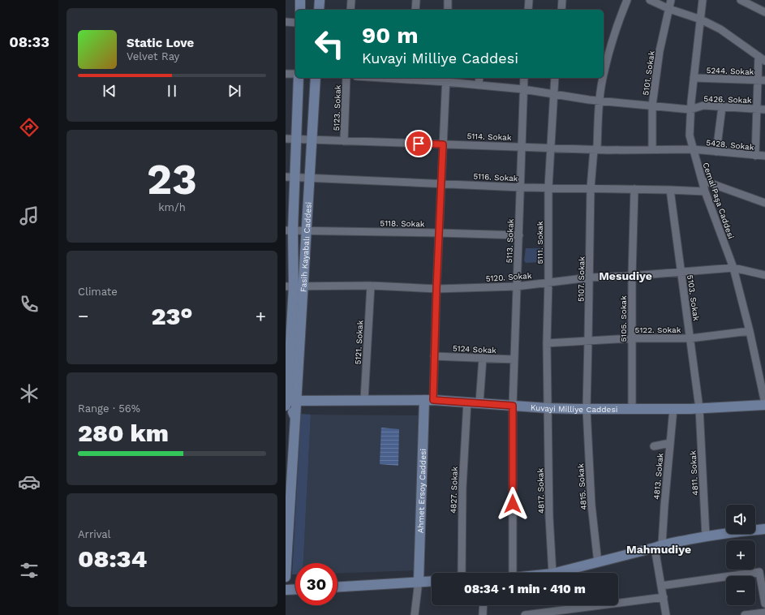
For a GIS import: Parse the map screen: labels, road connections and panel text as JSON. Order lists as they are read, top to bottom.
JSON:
{
  "streets": {
    "street": [
      "5244. Sokak",
      "5101. Sokak",
      "5426. Sokak",
      "5123. Sokak",
      "5114. Sokak",
      "5428. Sokak",
      "5116. Sokak",
      "Cemal Paşa Caddesi",
      "5118. Sokak",
      "5113. Sokak",
      "5111. Sokak",
      "Fasih Kayabalı Caddesi",
      "5120. Sokak",
      "5107. Sokak",
      "5103. Sokak",
      "5105. Sokak",
      "5122. Sokak",
      "5121. Sokak",
      "5124 Sokak",
      "Kuvayi Milliye Caddesi",
      "4811. Sokak",
      "4813. Sokak",
      "4815. Sokak",
      "4827. Sokak",
      "Ahmet Ersoy Caddesi",
      "4817. Sokak"
    ]
  },
  "crossings": [
    ["5244. Sokak", "Cemal Paşa Caddesi"],
    ["5101. Sokak", "5426. Sokak"],
    ["5101. Sokak", "5114. Sokak"],
    ["5426. Sokak", "Cemal Paşa Caddesi"],
    ["5426. Sokak", "5113. Sokak"],
    ["5426. Sokak", "5111. Sokak"],
    ["5426. Sokak", "5107. Sokak"],
    ["5123. Sokak", "5114. Sokak"],
    ["5114. Sokak", "5428. Sokak"],
    ["5114. Sokak", "Cemal Paşa Caddesi"],
    ["5114. Sokak", "5113. Sokak"],
    ["5114. Sokak", "5111. Sokak"],
    ["5114. Sokak", "Fasih Kayabalı Caddesi"],
    ["5114. Sokak", "5107. Sokak"],
    ["5428. Sokak", "Cemal Paşa Caddesi"],
    ["5116. Sokak", "Cemal Paşa Caddesi"],
    ["5116. Sokak", "5113. Sokak"],
    ["5116. Sokak", "5111. Sokak"],
    ["5116. Sokak", "Fasih Kayabalı Caddesi"],
    ["5116. Sokak", "5107. Sokak"],
    ["5116. Sokak", "5103. Sokak"],
    ["5116. Sokak", "5105. Sokak"],
    ["Cemal Paşa Caddesi", "5120. Sokak"],
    ["Cemal Paşa Caddesi", "5122. Sokak"],
    ["Cemal Paşa Caddesi", "Kuvayi Milliye Caddesi"],
    ["5118. Sokak", "5113. Sokak"],
    ["5118. Sokak", "Fasih Kayabalı Caddesi"],
    ["5113. Sokak", "5120. Sokak"],
    ["5113. Sokak", "5124 Sokak"],
    ["5113. Sokak", "Kuvayi Milliye Caddesi"],
    ["5111. Sokak", "5120. Sokak"],
    ["5111. Sokak", "5122. Sokak"],
    ["5111. Sokak", "Kuvayi Milliye Caddesi"],
    ["5111. Sokak", "4817. Sokak"],
    ["Fasih Kayabalı Caddesi", "5120. Sokak"],
    ["Fasih Kayabalı Caddesi", "Kuvayi Milliye Caddesi"],
    ["5120. Sokak", "5107. Sokak"],
    ["5120. Sokak", "5103. Sokak"],
    ["5120. Sokak", "5105. Sokak"],
    ["5120. Sokak", "5121. Sokak"],
    ["5107. Sokak", "5122. Sokak"],
    ["5107. Sokak", "Kuvayi Milliye Caddesi"],
    ["5107. Sokak", "4815. Sokak"],
    ["5103. Sokak", "5122. Sokak"],
    ["5103. Sokak", "Kuvayi Milliye Caddesi"],
    ["5103. Sokak", "4811. Sokak"],
    ["5105. Sokak", "5122. Sokak"],
    ["5105. Sokak", "Kuvayi Milliye Caddesi"],
    ["5121. Sokak", "Kuvayi Milliye Caddesi"],
    ["Kuvayi Milliye Caddesi", "4811. Sokak"],
    ["Kuvayi Milliye Caddesi", "4813. Sokak"],
    ["Kuvayi Milliye Caddesi", "4815. Sokak"],
    ["Kuvayi Milliye Caddesi", "4827. Sokak"],
    ["Kuvayi Milliye Caddesi", "Ahmet Ersoy Caddesi"],
    ["Kuvayi Milliye Caddesi", "4817. Sokak"]
  ],
  "districts": ["Mesudiye", "Mahmudiye"],
  "page": {
    "tabs": "08:33",
    "turn": ["90 m", "Kuvayi Milliye Caddesi"],
    "song": ["Static Love", "Velvet Ray"],
    "tile": [
      ["23", "km/h"],
      "Climate",
      ["Range · 56%", "280 km"],
      ["Arrival", "08:34"]
    ],
    "heat": ["−", "23°", "+"],
    "map_buttons": ["+", "−"],
    "limit": "30",
    "trip": "08:34 · 1 min · 410 m"
  }
}
